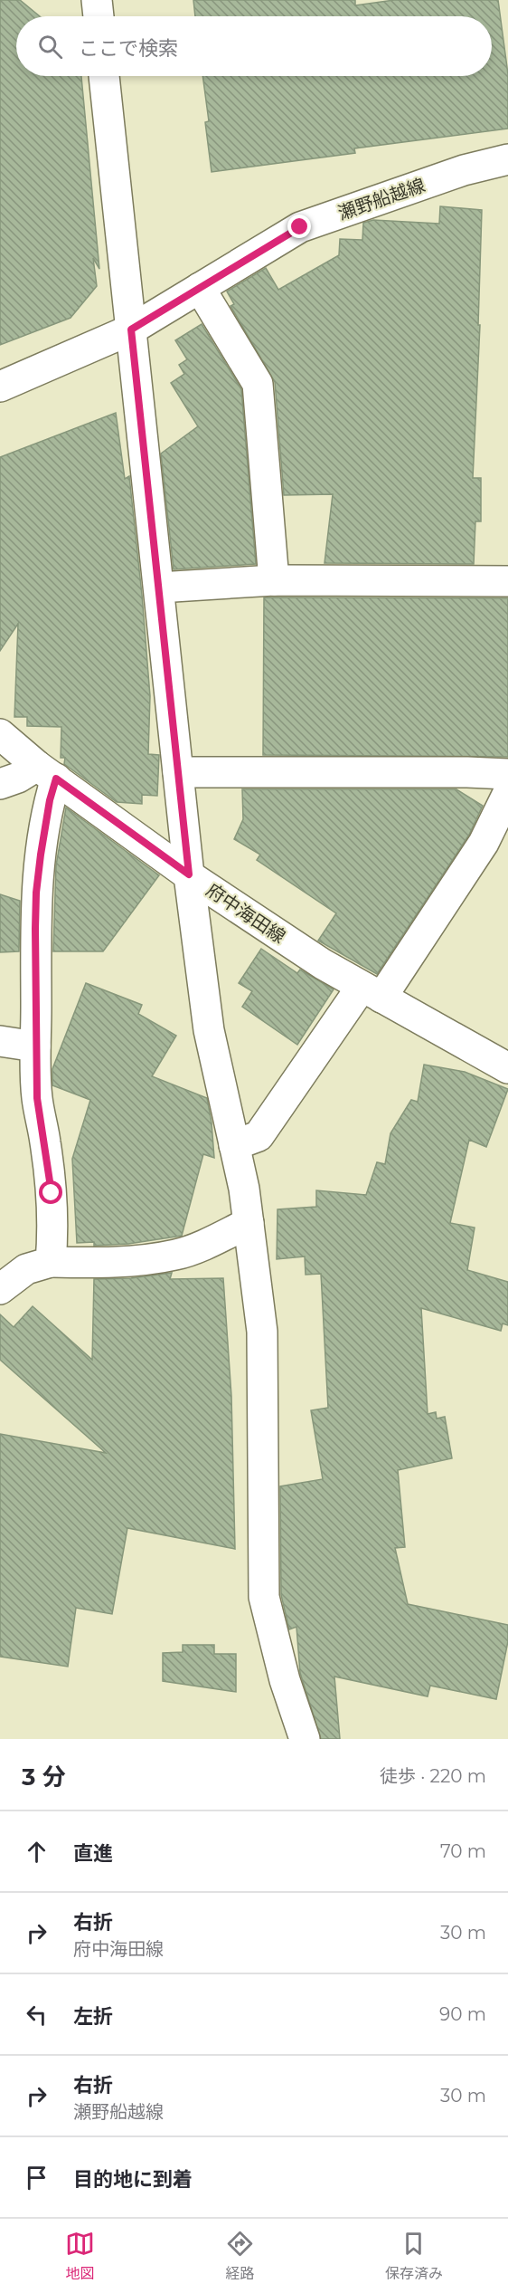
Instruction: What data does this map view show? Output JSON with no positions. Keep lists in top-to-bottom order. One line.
{"streets":{"street":["瀬野船越線","府中海田線"]},"page":{"search":"ここで検索","heading":["3 分","徒歩 · 220 m"],"list":[["直進","70 m"],["右折","府中海田線","30 m"],["左折","90 m"],["右折","瀬野船越線","30 m"],"目的地に到着"],"nav":["地図","経路","保存済み"]}}
